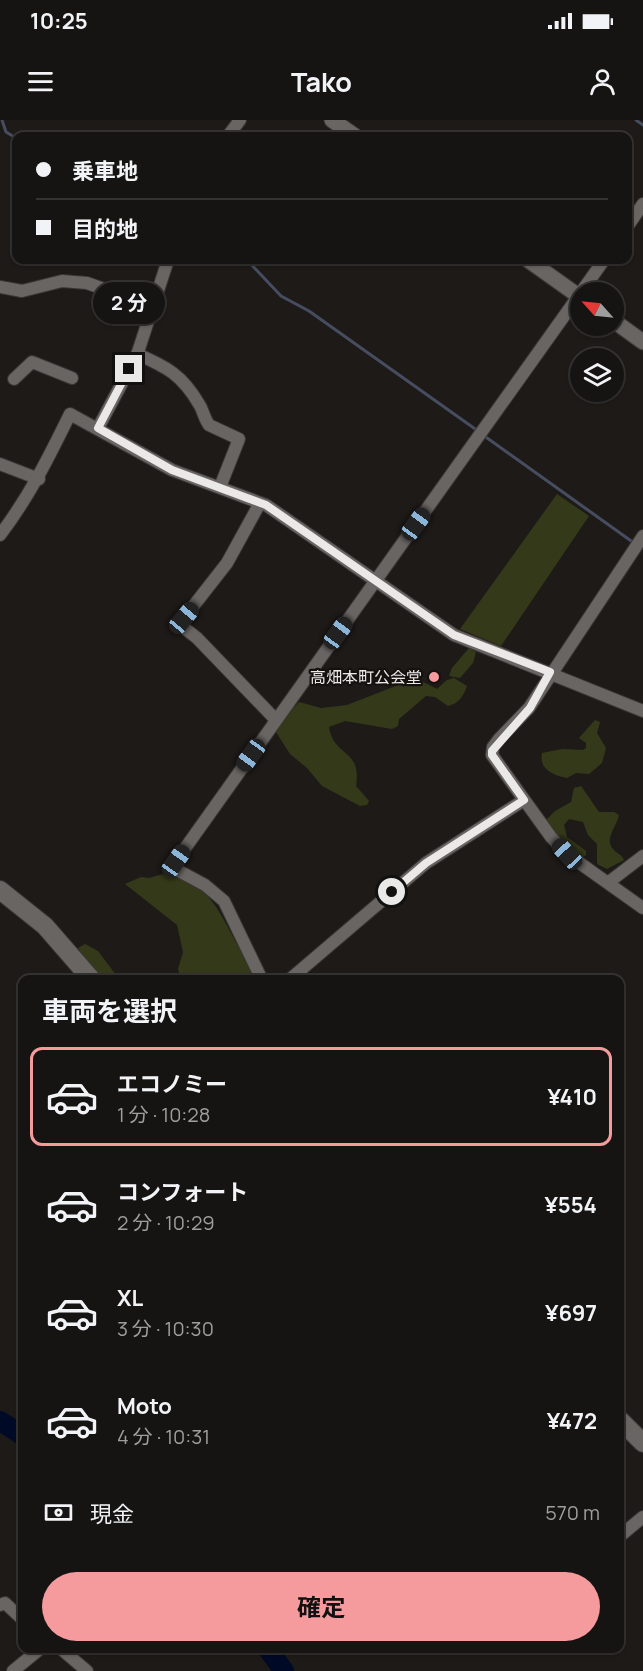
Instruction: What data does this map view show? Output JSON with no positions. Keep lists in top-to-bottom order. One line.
{"places":["高畑本町公会堂"],"north":"top left","page":{"status":"10:25","header":"Tako","banner":["乗車地","目的地"],"bubble":"2 分","heading":"車両を選択","list":[{"name":"エコノミー","note":"1 分 · 10:28","value":"¥410"},{"name":"コンフォート","note":"2 分 · 10:29","value":"¥554"},{"name":"XL","note":"3 分 · 10:30","value":"¥697"},{"name":"Moto","note":"4 分 · 10:31","value":"¥472"}],"pay":["現金","570 m"],"buttons":"確定"}}
